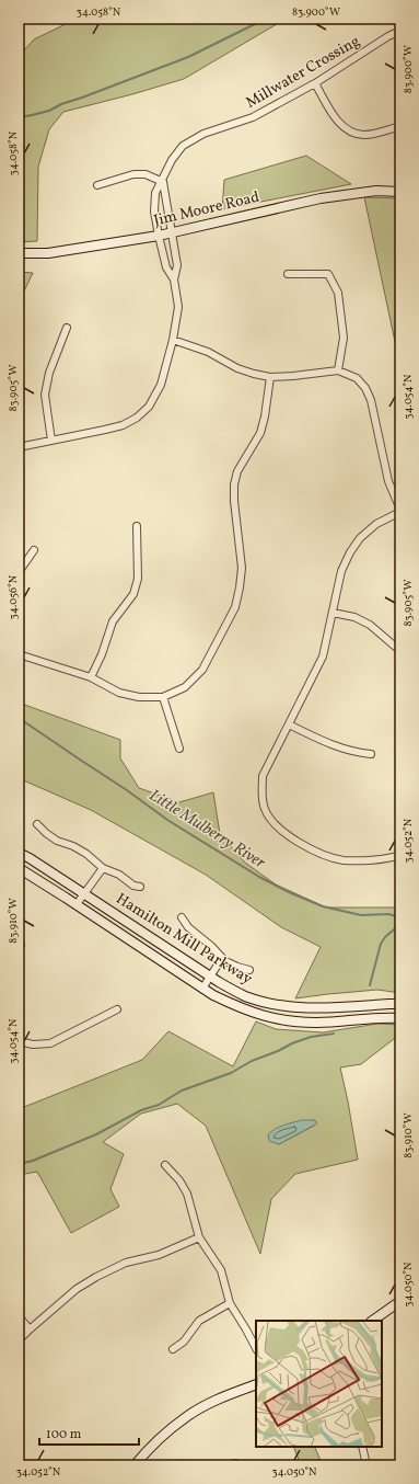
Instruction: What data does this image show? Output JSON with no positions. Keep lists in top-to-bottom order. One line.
{"streets":{"street":["Millwater Crossing","Jim Moore Road","Hamilton Mill Parkway"]},"crossings":[["Millwater Crossing","Jim Moore Road"]],"water":["Little Mulberry River"],"scale_bar":"100 m","coordinates":["34.058°N","83.900°W","83.905°W","34.054°N","34.056°N","34.052°N","83.910°W","34.050°N"]}
